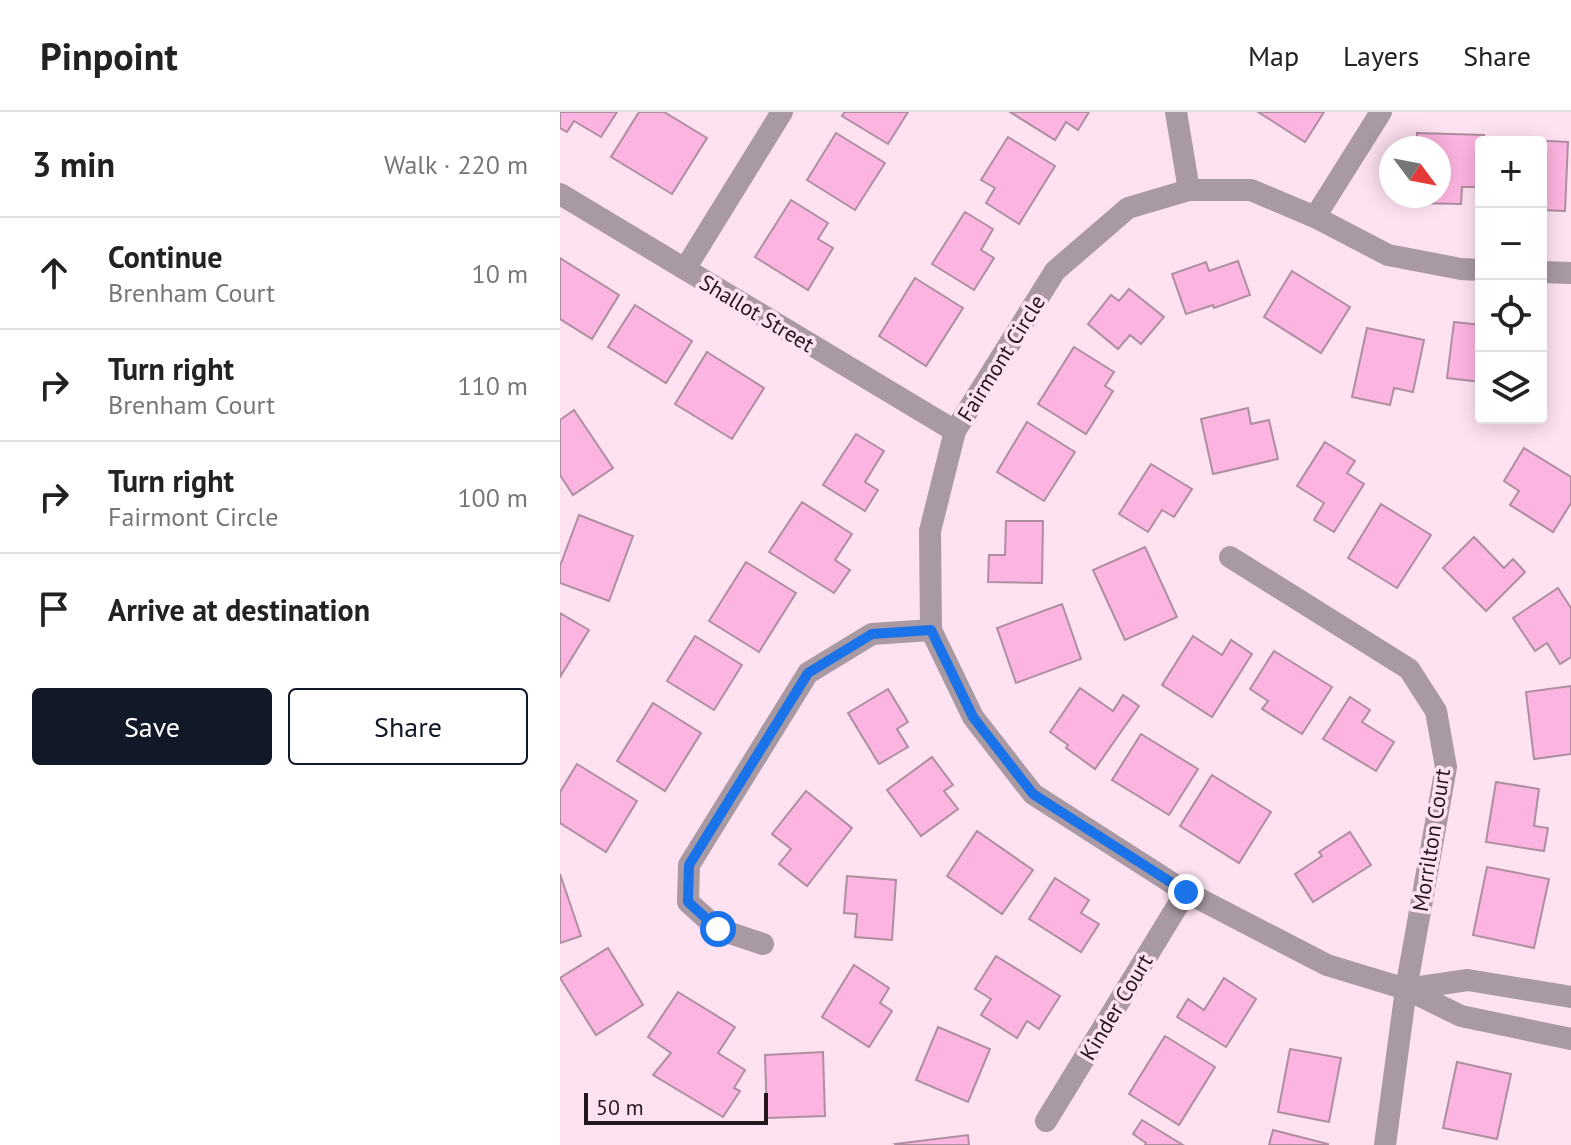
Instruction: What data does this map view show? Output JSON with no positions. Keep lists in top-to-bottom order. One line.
{"streets":{"street":["Shallot Street","Fairmont Circle","Morrilton Court","Kinder Court"]},"crossings":[["Shallot Street","Fairmont Circle"],["Fairmont Circle","Morrilton Court"],["Fairmont Circle","Kinder Court"]],"scale_bar":"50 m","north":"bottom right","page":{"header":"Pinpoint","nav":["Map","Layers","Share"],"heading":["3 min","Walk · 220 m"],"map_buttons":["+","−"],"list":[["Continue","Brenham Court","10 m"],["Turn right","Brenham Court","110 m"],["Turn right","Fairmont Circle","100 m"],"Arrive at destination"],"buttons":["Save","Share"],"scale":"50 m"}}
